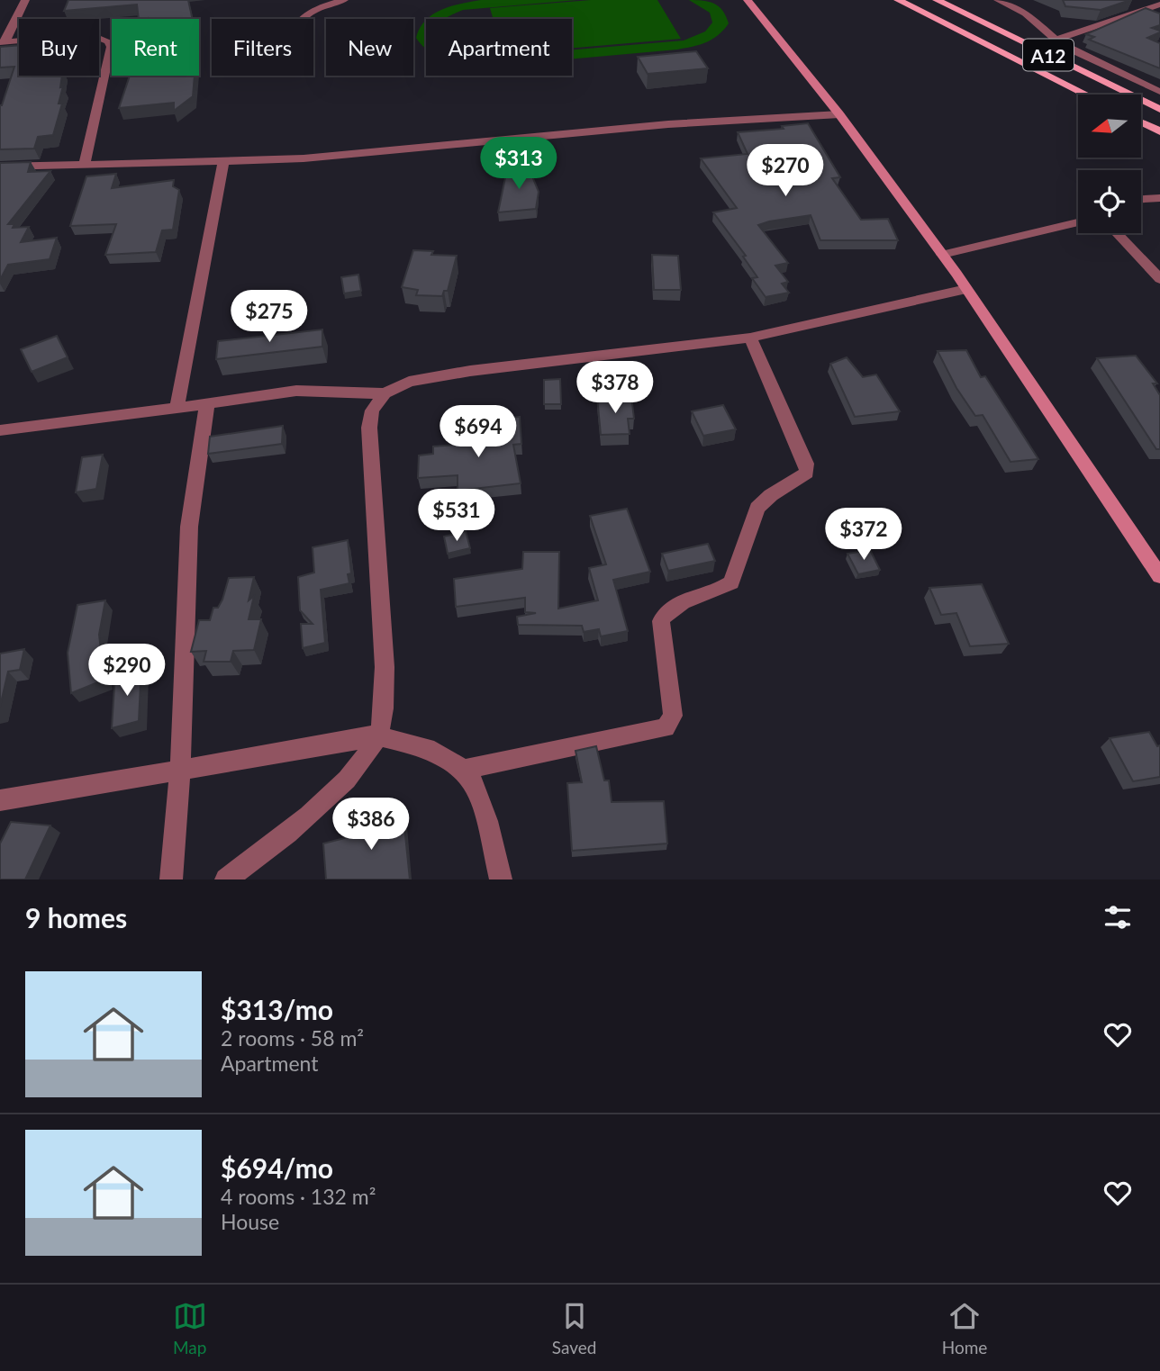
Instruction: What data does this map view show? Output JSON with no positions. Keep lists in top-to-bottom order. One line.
{"streets":{"main road":["A12"]},"north":"left","page":{"chip":["Buy","Rent","Filters","New","Apartment"],"price":["$313","$270","$275","$378","$694","$531","$372","$290","$386"],"heading":"9 homes","list":[{"name":"$313/mo","note":"2 rooms · 58 m² · Apartment"},{"name":"$694/mo","note":"4 rooms · 132 m² · House"}],"tabs":["Map","Saved","Home"]}}
